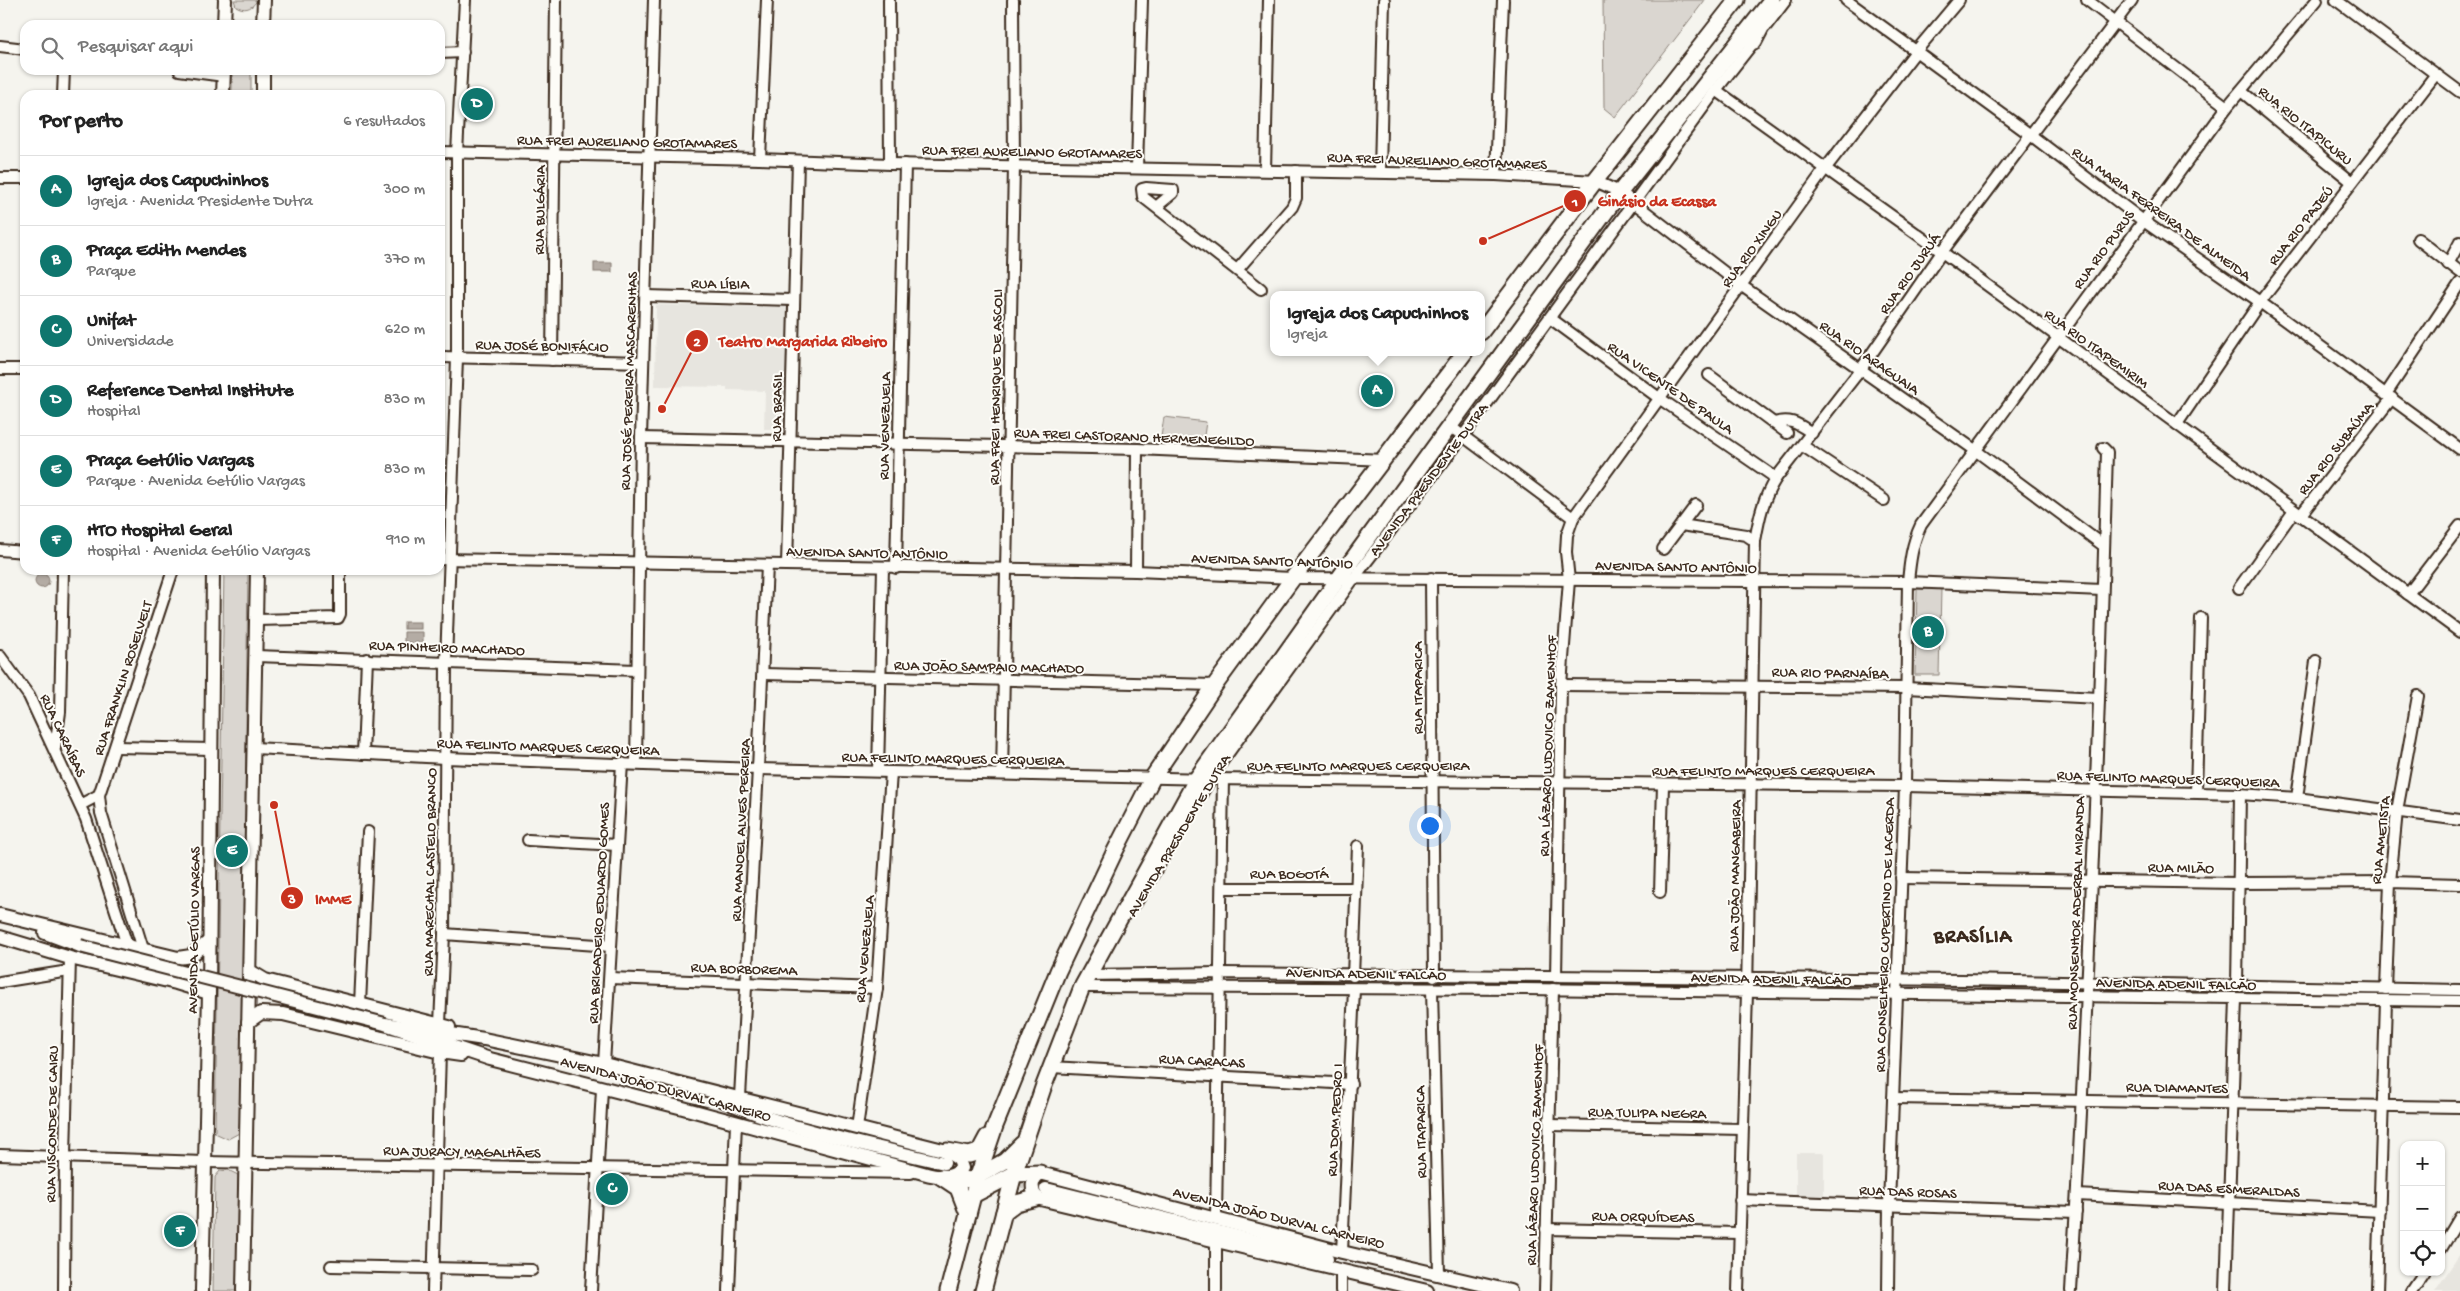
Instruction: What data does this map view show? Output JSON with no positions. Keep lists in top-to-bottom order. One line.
{"streets":{"highway":["AVENIDA PRESIDENTE DUTRA"],"main road":["AVENIDA GETÚLIO VARGAS","AVENIDA JOÃO DURVAL CARNEIRO"],"street":["RUA RIO ITAPICURU","RUA FREI AURELIANO GROTAMARES","RUA BULGÁRIA","RUA MARIA FERREIRA DE ALMEIDA","RUA RIO PAJEÚ","RUA RIO XINGU","RUA RIO PURUS","RUA RIO JURUÁ","RUA LÍBIA","RUA JOSÉ BONIFÁCIO","RUA RIO ITAPEMIRIM","RUA RIO ARAGUAIA","RUA JOSÉ PEREIRA MASCARENHAS","RUA FREI HENRIQUE DE ASCOLI","RUA VICENTE DE PAULA","RUA BRASIL","RUA VENEZUELA","RUA FREI CASTORANO HERMENEGILDO","RUA RIO SUBAÚMA","AVENIDA SANTO ANTÔNIO","RUA PINHEIRO MACHADO","RUA JOÃO SAMPAIO MACHADO","RUA RIO PARNAÍBA","RUA FRANKLIN ROSELVELT","RUA ITAPARICA","RUA CARAÍBAS","RUA FELINTO MARQUES CERQUEIRA","RUA LÁZARO LUDOVICO ZAMENHOF","RUA MANOEL ALVES PEREIRA","RUA AMETISTA","RUA MILÃO","RUA MARECHAL CASTELO BRANCO","RUA BOGOTÁ","RUA JOÃO MANGABEIRA","RUA BRIGADEIRO EDUARDO GOMES","RUA MONSENHOR ADERBAL MIRANDA","RUA CONSELHEIRO CUPERTINO DE LACERDA","RUA BORBOREMA","AVENIDA ADENIL FALCÃO","RUA CARACAS","RUA DIAMANTES","RUA TULIPA NEGRA","RUA DOM PEDRO I","RUA VISCONDE DE CAIRU","RUA JURACY MAGALHÃES","RUA DAS ESMERALDAS","RUA DAS ROSAS","RUA ORQUÍDEAS"]},"crossings":[["RUA RIO ITAPICURU","RUA RIO PAJEÚ"],["RUA RIO ITAPICURU","RUA RIO PURUS"],["RUA FREI AURELIANO GROTAMARES","RUA BULGÁRIA"],["RUA FREI AURELIANO GROTAMARES","RUA RIO ARAGUAIA"],["RUA FREI AURELIANO GROTAMARES","RUA JOSÉ PEREIRA MASCARENHAS"],["RUA FREI AURELIANO GROTAMARES","RUA FREI HENRIQUE DE ASCOLI"],["RUA FREI AURELIANO GROTAMARES","RUA BRASIL"],["RUA FREI AURELIANO GROTAMARES","RUA VENEZUELA"],["RUA FREI AURELIANO GROTAMARES","AVENIDA PRESIDENTE DUTRA"],["RUA FREI AURELIANO GROTAMARES","RUA MARECHAL CASTELO BRANCO"],["RUA BULGÁRIA","RUA JOSÉ BONIFÁCIO"],["RUA MARIA FERREIRA DE ALMEIDA","RUA RIO PAJEÚ"],["RUA MARIA FERREIRA DE ALMEIDA","RUA RIO XINGU"],["RUA MARIA FERREIRA DE ALMEIDA","RUA RIO PURUS"],["RUA MARIA FERREIRA DE ALMEIDA","RUA RIO JURUÁ"],["RUA MARIA FERREIRA DE ALMEIDA","RUA RIO SUBAÚMA"],["RUA RIO PAJEÚ","RUA RIO ITAPEMIRIM"],["RUA RIO XINGU","RUA RIO ITAPEMIRIM"],["RUA RIO XINGU","RUA RIO ARAGUAIA"],["RUA RIO XINGU","RUA VICENTE DE PAULA"],["RUA RIO XINGU","RUA LÁZARO LUDOVICO ZAMENHOF"],["RUA RIO PURUS","RUA RIO ITAPEMIRIM"],["RUA RIO PURUS","RUA RIO ARAGUAIA"],["RUA RIO PURUS","RUA CONSELHEIRO CUPERTINO DE LACERDA"],["RUA RIO JURUÁ","RUA RIO ITAPEMIRIM"],["RUA RIO JURUÁ","RUA RIO ARAGUAIA"],["RUA RIO JURUÁ","RUA VICENTE DE PAULA"],["RUA RIO JURUÁ","AVENIDA SANTO ANTÔNIO"],["RUA RIO JURUÁ","RUA JOÃO MANGABEIRA"],["RUA LÍBIA","RUA JOSÉ PEREIRA MASCARENHAS"],["RUA LÍBIA","RUA BRASIL"],["RUA JOSÉ BONIFÁCIO","RUA JOSÉ PEREIRA MASCARENHAS"],["RUA JOSÉ BONIFÁCIO","RUA MARECHAL CASTELO BRANCO"],["RUA RIO ITAPEMIRIM","RUA RIO SUBAÚMA"],["RUA RIO ITAPEMIRIM","AVENIDA PRESIDENTE DUTRA"],["RUA RIO ARAGUAIA","AVENIDA PRESIDENTE DUTRA"],["RUA RIO ARAGUAIA","RUA MONSENHOR ADERBAL MIRANDA"],["RUA RIO ARAGUAIA","RUA CONSELHEIRO CUPERTINO DE LACERDA"],["RUA JOSÉ PEREIRA MASCARENHAS","RUA FREI CASTORANO HERMENEGILDO"],["RUA JOSÉ PEREIRA MASCARENHAS","AVENIDA SANTO ANTÔNIO"],["RUA JOSÉ PEREIRA MASCARENHAS","RUA PINHEIRO MACHADO"],["RUA JOSÉ PEREIRA MASCARENHAS","RUA FELINTO MARQUES CERQUEIRA"],["RUA FREI HENRIQUE DE ASCOLI","RUA FREI CASTORANO HERMENEGILDO"],["RUA FREI HENRIQUE DE ASCOLI","AVENIDA SANTO ANTÔNIO"],["RUA FREI HENRIQUE DE ASCOLI","RUA JOÃO SAMPAIO MACHADO"],["RUA FREI HENRIQUE DE ASCOLI","RUA FELINTO MARQUES CERQUEIRA"],["RUA VICENTE DE PAULA","AVENIDA PRESIDENTE DUTRA"],["RUA BRASIL","RUA FREI CASTORANO HERMENEGILDO"],["RUA BRASIL","AVENIDA SANTO ANTÔNIO"],["RUA VENEZUELA","RUA FREI CASTORANO HERMENEGILDO"],["RUA VENEZUELA","AVENIDA SANTO ANTÔNIO"],["RUA VENEZUELA","RUA FELINTO MARQUES CERQUEIRA"],["RUA VENEZUELA","RUA BORBOREMA"],["RUA VENEZUELA","AVENIDA JOÃO DURVAL CARNEIRO"],["AVENIDA PRESIDENTE DUTRA","AVENIDA SANTO ANTÔNIO"],["AVENIDA PRESIDENTE DUTRA","RUA FELINTO MARQUES CERQUEIRA"],["AVENIDA PRESIDENTE DUTRA","AVENIDA ADENIL FALCÃO"],["AVENIDA PRESIDENTE DUTRA","RUA CARACAS"],["AVENIDA SANTO ANTÔNIO","RUA ITAPARICA"],["AVENIDA SANTO ANTÔNIO","RUA LÁZARO LUDOVICO ZAMENHOF"],["AVENIDA SANTO ANTÔNIO","RUA MANOEL ALVES PEREIRA"],["AVENIDA SANTO ANTÔNIO","RUA MARECHAL CASTELO BRANCO"],["AVENIDA SANTO ANTÔNIO","RUA JOÃO MANGABEIRA"],["AVENIDA SANTO ANTÔNIO","RUA MONSENHOR ADERBAL MIRANDA"],["AVENIDA SANTO ANTÔNIO","RUA CONSELHEIRO CUPERTINO DE LACERDA"],["RUA PINHEIRO MACHADO","RUA MARECHAL CASTELO BRANCO"],["RUA JOÃO SAMPAIO MACHADO","RUA MANOEL ALVES PEREIRA"],["RUA RIO PARNAÍBA","RUA LÁZARO LUDOVICO ZAMENHOF"],["RUA RIO PARNAÍBA","RUA JOÃO MANGABEIRA"],["RUA RIO PARNAÍBA","RUA MONSENHOR ADERBAL MIRANDA"],["RUA RIO PARNAÍBA","RUA CONSELHEIRO CUPERTINO DE LACERDA"],["RUA ITAPARICA","RUA FELINTO MARQUES CERQUEIRA"],["RUA ITAPARICA","AVENIDA ADENIL FALCÃO"],["RUA ITAPARICA","AVENIDA JOÃO DURVAL CARNEIRO"],["RUA CARAÍBAS","AVENIDA JOÃO DURVAL CARNEIRO"],["RUA FELINTO MARQUES CERQUEIRA","RUA LÁZARO LUDOVICO ZAMENHOF"],["RUA FELINTO MARQUES CERQUEIRA","RUA MANOEL ALVES PEREIRA"],["RUA FELINTO MARQUES CERQUEIRA","RUA AMETISTA"],["RUA FELINTO MARQUES CERQUEIRA","RUA MARECHAL CASTELO BRANCO"],["RUA FELINTO MARQUES CERQUEIRA","RUA JOÃO MANGABEIRA"],["RUA FELINTO MARQUES CERQUEIRA","RUA BRIGADEIRO EDUARDO GOMES"],["RUA FELINTO MARQUES CERQUEIRA","RUA MONSENHOR ADERBAL MIRANDA"],["RUA FELINTO MARQUES CERQUEIRA","RUA CONSELHEIRO CUPERTINO DE LACERDA"],["RUA LÁZARO LUDOVICO ZAMENHOF","AVENIDA ADENIL FALCÃO"],["RUA LÁZARO LUDOVICO ZAMENHOF","RUA TULIPA NEGRA"],["RUA LÁZARO LUDOVICO ZAMENHOF","RUA ORQUÍDEAS"],["RUA MANOEL ALVES PEREIRA","RUA BORBOREMA"],["RUA MANOEL ALVES PEREIRA","AVENIDA JOÃO DURVAL CARNEIRO"],["RUA AMETISTA","RUA MILÃO"],["RUA AMETISTA","AVENIDA ADENIL FALCÃO"],["RUA MILÃO","RUA MONSENHOR ADERBAL MIRANDA"],["RUA MILÃO","RUA CONSELHEIRO CUPERTINO DE LACERDA"],["RUA JOÃO MANGABEIRA","AVENIDA ADENIL FALCÃO"],["RUA JOÃO MANGABEIRA","RUA TULIPA NEGRA"],["RUA JOÃO MANGABEIRA","RUA DAS ROSAS"],["RUA JOÃO MANGABEIRA","RUA ORQUÍDEAS"],["RUA BRIGADEIRO EDUARDO GOMES","RUA BORBOREMA"],["RUA BRIGADEIRO EDUARDO GOMES","AVENIDA JOÃO DURVAL CARNEIRO"],["RUA MONSENHOR ADERBAL MIRANDA","AVENIDA ADENIL FALCÃO"],["RUA MONSENHOR ADERBAL MIRANDA","RUA DIAMANTES"],["RUA MONSENHOR ADERBAL MIRANDA","RUA DAS ESMERALDAS"],["RUA MONSENHOR ADERBAL MIRANDA","RUA DAS ROSAS"],["AVENIDA GETÚLIO VARGAS","AVENIDA JOÃO DURVAL CARNEIRO"],["AVENIDA GETÚLIO VARGAS","RUA JURACY MAGALHÃES"],["RUA CONSELHEIRO CUPERTINO DE LACERDA","AVENIDA ADENIL FALCÃO"],["RUA CONSELHEIRO CUPERTINO DE LACERDA","RUA DIAMANTES"],["RUA CONSELHEIRO CUPERTINO DE LACERDA","RUA DAS ROSAS"],["AVENIDA ADENIL FALCÃO","RUA DOM PEDRO I"],["RUA CARACAS","RUA DOM PEDRO I"],["AVENIDA JOÃO DURVAL CARNEIRO","RUA DOM PEDRO I"],["AVENIDA JOÃO DURVAL CARNEIRO","RUA VISCONDE DE CAIRU"],["AVENIDA JOÃO DURVAL CARNEIRO","RUA JURACY MAGALHÃES"],["RUA VISCONDE DE CAIRU","RUA JURACY MAGALHÃES"]],"districts":["BRASÍLIA"],"places":["Ginásio da Ecassa","Teatro Margarida Ribeiro","IMME"],"page":{"search":"Pesquisar aqui","pins":["D","A","B","E","C","F"],"heading":["Por perto","6 resultados"],"list":[{"mark":"A","name":"Igreja dos Capuchinhos","note":"Igreja · Avenida Presidente Dutra","value":"300 m"},{"mark":"B","name":"Praça Edith Mendes","note":"Parque","value":"370 m"},{"mark":"C","name":"Unifat","note":"Universidade","value":"620 m"},{"mark":"D","name":"Reference Dental Institute","note":"Hospital","value":"830 m"},{"mark":"E","name":"Praça Getúlio Vargas","note":"Parque · Avenida Getúlio Vargas","value":"830 m"},{"mark":"F","name":"HTO Hospital Geral","note":"Hospital · Avenida Getúlio Vargas","value":"910 m"}],"popup":["Igreja dos Capuchinhos","Igreja"],"map_buttons":["+","−"]}}
